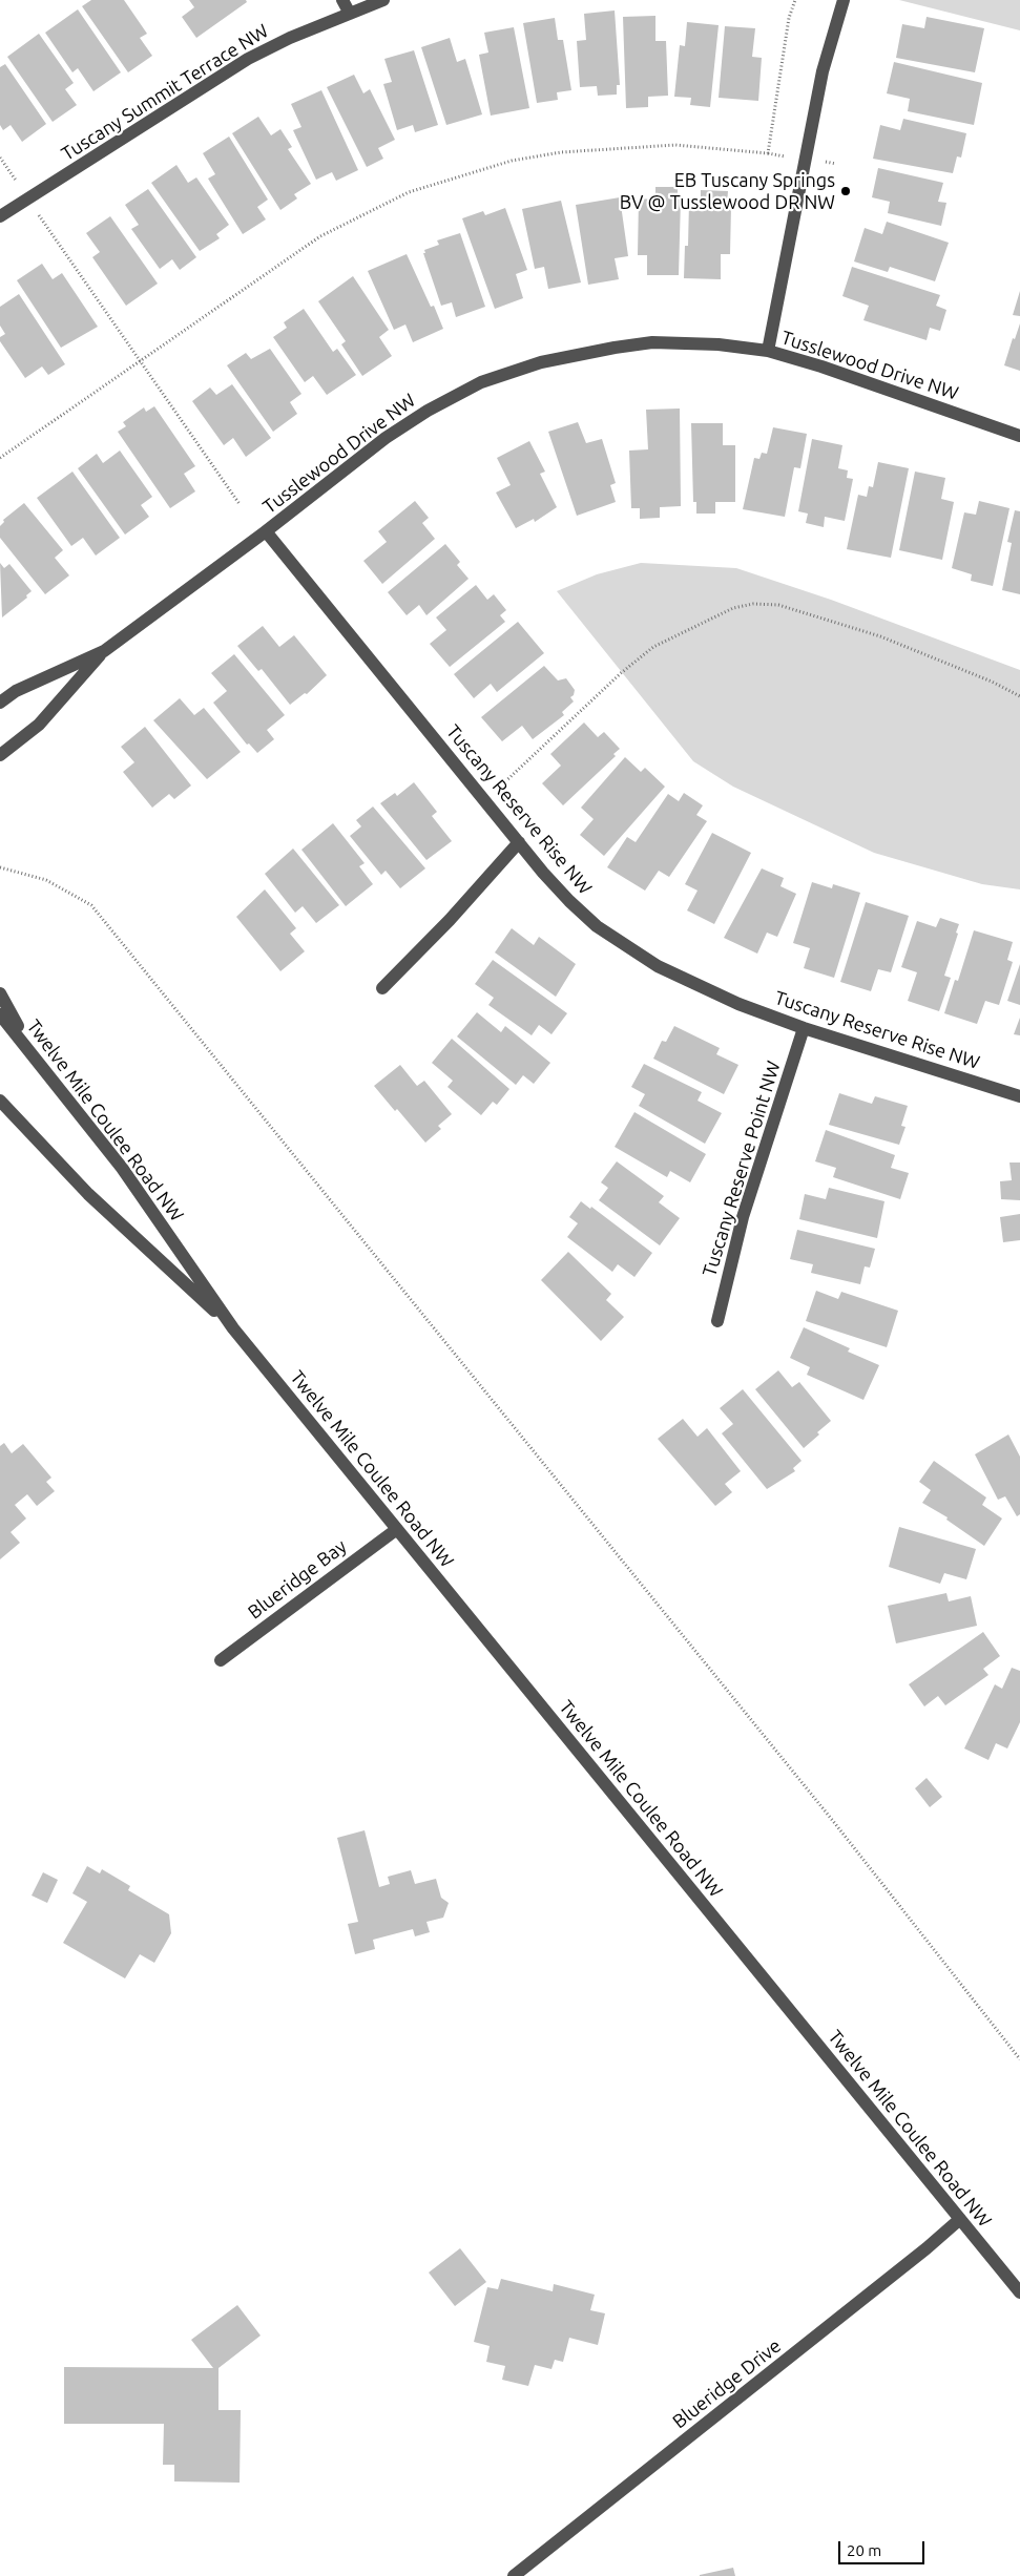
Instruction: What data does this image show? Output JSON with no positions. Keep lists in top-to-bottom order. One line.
{"streets":{"street":["Tuscany Summit Terrace NW","Tusslewood Drive NW","Tuscany Reserve Rise NW","Twelve Mile Coulee Road NW","Tuscany Reserve Point NW","Blueridge Bay","Blueridge Drive"]},"crossings":[["Tusslewood Drive NW","Tuscany Reserve Rise NW"],["Tuscany Reserve Rise NW","Tuscany Reserve Point NW"],["Twelve Mile Coulee Road NW","Blueridge Bay"],["Twelve Mile Coulee Road NW","Blueridge Drive"]],"places":["EB Tuscany Springs BV @ Tusslewood DR NW"],"scale_bar":"20 m"}
